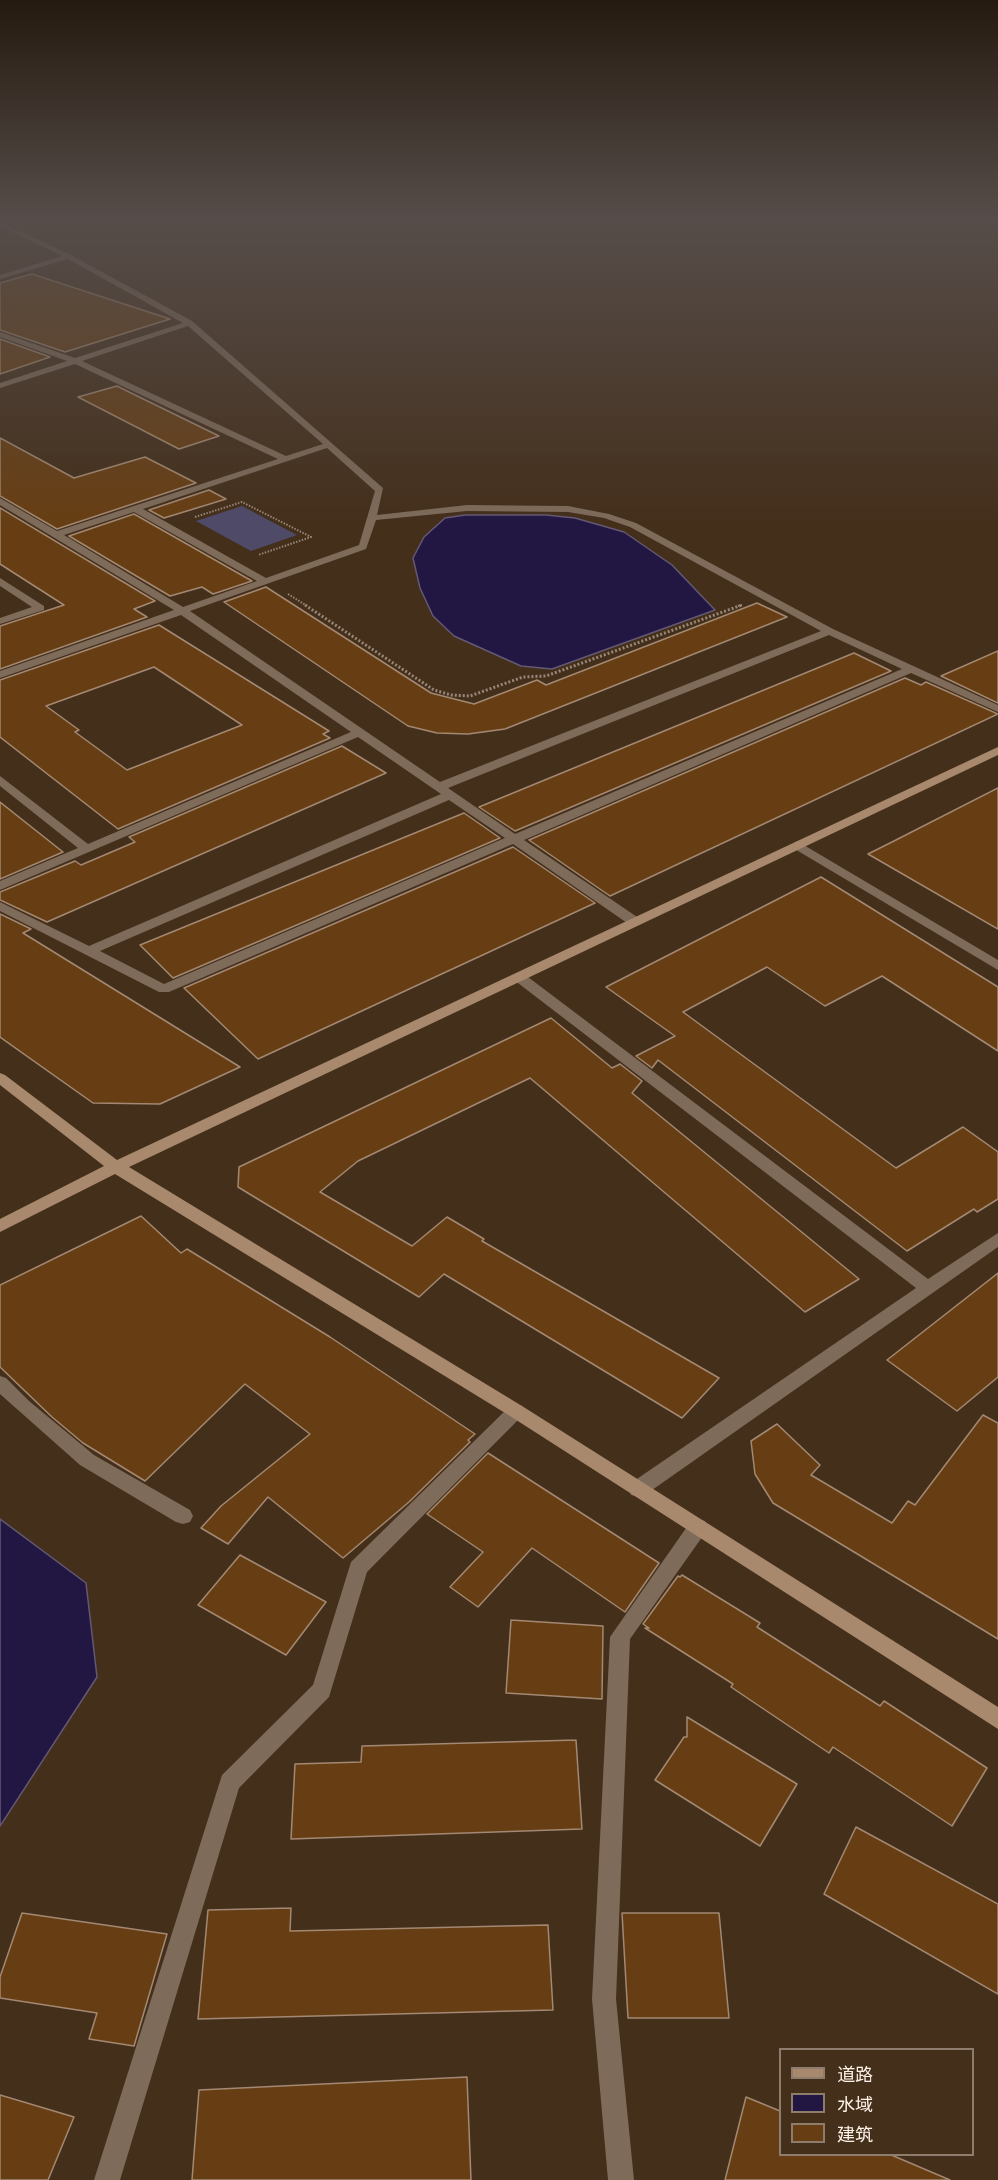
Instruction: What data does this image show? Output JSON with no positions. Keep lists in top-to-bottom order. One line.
{"legend":["道路","水域","建筑"]}
